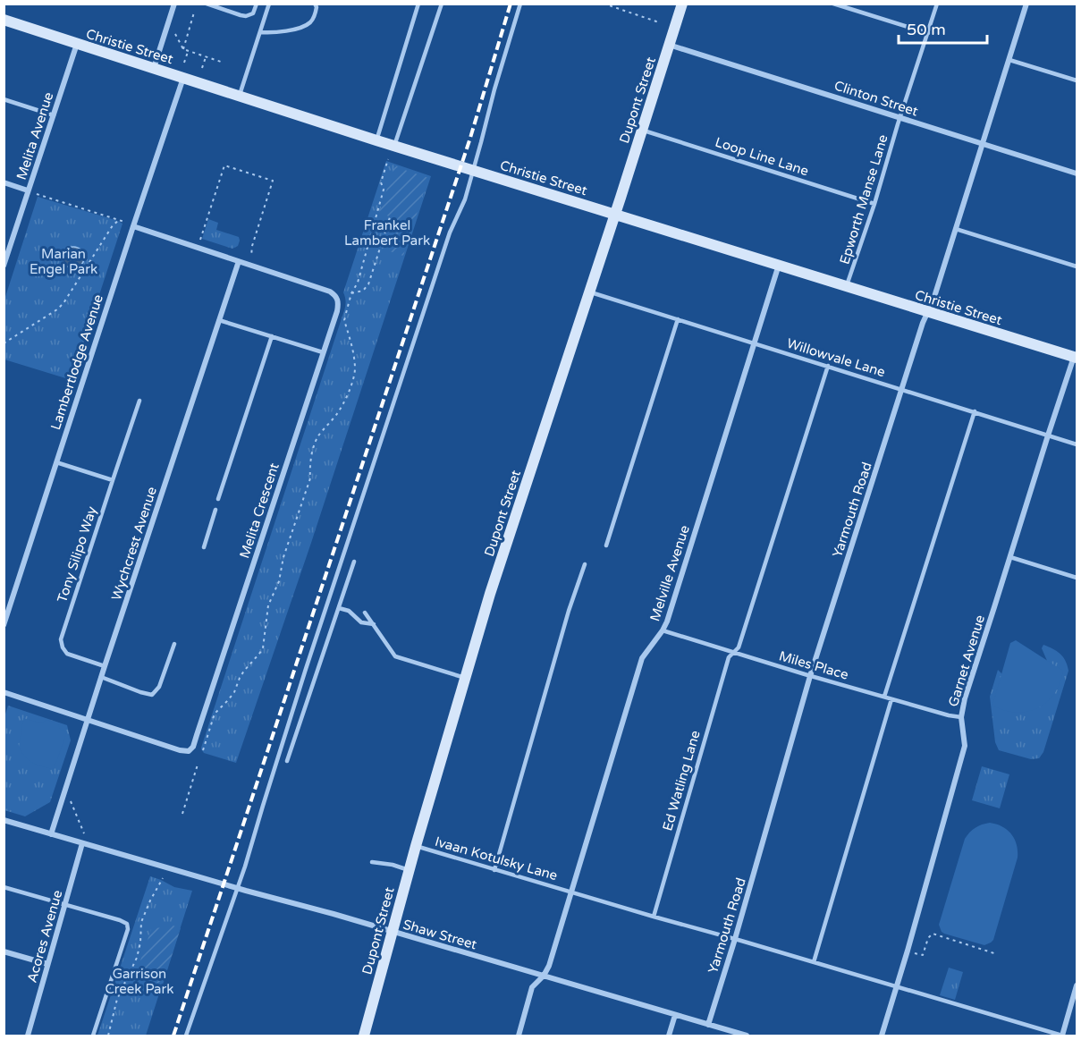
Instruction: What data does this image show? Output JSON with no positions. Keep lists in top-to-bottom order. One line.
{"streets":{"street":["Christie Street","Clinton Street","Dupont Street","Melita Avenue","Lambertlodge Avenue","Yarmouth Road","Melita Crescent","Wychcrest Avenue","Melville Avenue","Garnet Avenue","Shaw Street","Acores Avenue"],"lane":["Loop Line Lane","Epworth Manse Lane","Willowvale Lane","Tony Silipo Way","Miles Place","Ed Watling Lane","Ivaan Kotulsky Lane"]},"crossings":[["Christie Street","Dupont Street"],["Christie Street","Melita Avenue"],["Christie Street","Epworth Manse Lane"],["Christie Street","Lambertlodge Avenue"],["Christie Street","Yarmouth Road"],["Christie Street","Melville Avenue"],["Christie Street","Garnet Avenue"],["Clinton Street","Dupont Street"],["Clinton Street","Epworth Manse Lane"],["Clinton Street","Yarmouth Road"],["Dupont Street","Loop Line Lane"],["Dupont Street","Willowvale Lane"],["Dupont Street","Ivaan Kotulsky Lane"],["Dupont Street","Shaw Street"],["Loop Line Lane","Epworth Manse Lane"],["Willowvale Lane","Yarmouth Road"],["Willowvale Lane","Melville Avenue"],["Willowvale Lane","Garnet Avenue"],["Willowvale Lane","Ed Watling Lane"],["Lambertlodge Avenue","Melita Crescent"],["Yarmouth Road","Miles Place"],["Yarmouth Road","Ivaan Kotulsky Lane"],["Yarmouth Road","Shaw Street"],["Melita Crescent","Wychcrest Avenue"],["Wychcrest Avenue","Tony Silipo Way"],["Wychcrest Avenue","Shaw Street"],["Melville Avenue","Miles Place"],["Melville Avenue","Ivaan Kotulsky Lane"],["Melville Avenue","Shaw Street"],["Garnet Avenue","Miles Place"],["Garnet Avenue","Ivaan Kotulsky Lane"],["Miles Place","Ed Watling Lane"],["Ed Watling Lane","Ivaan Kotulsky Lane"],["Shaw Street","Acores Avenue"]],"parks":["Frankel Lambert Park","Marian Engel Park","Garrison Creek Park"],"scale_bar":"50 m"}
